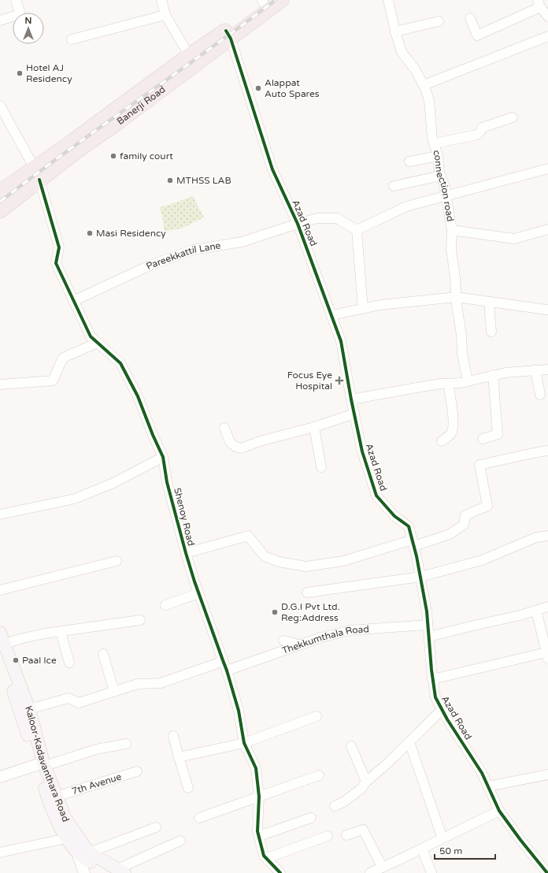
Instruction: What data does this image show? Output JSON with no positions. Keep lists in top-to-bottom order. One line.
{"streets":{"main road":["Banerji Road","Kaloor-Kadavanthara Road"],"street":["connection road","Azad Road","Pareekkattil Lane","Shenoy Road","Thekkumthala Road","7th Avenue"]},"crossings":[["Banerji Road","Azad Road"],["Banerji Road","Shenoy Road"],["Azad Road","Pareekkattil Lane"],["Azad Road","Thekkumthala Road"],["Pareekkattil Lane","Shenoy Road"],["Shenoy Road","Thekkumthala Road"],["Kaloor-Kadavanthara Road","7th Avenue"]],"places":{"other":["Hotel AJ Residency","Alappat Auto Spares","family court","MTHSS LAB","Masi Residency","D.G.I Pvt Ltd. Reg:Address","Paal Ice"],"health":["Focus Eye Hospital"]},"scale_bar":"50 m","north":"top"}
